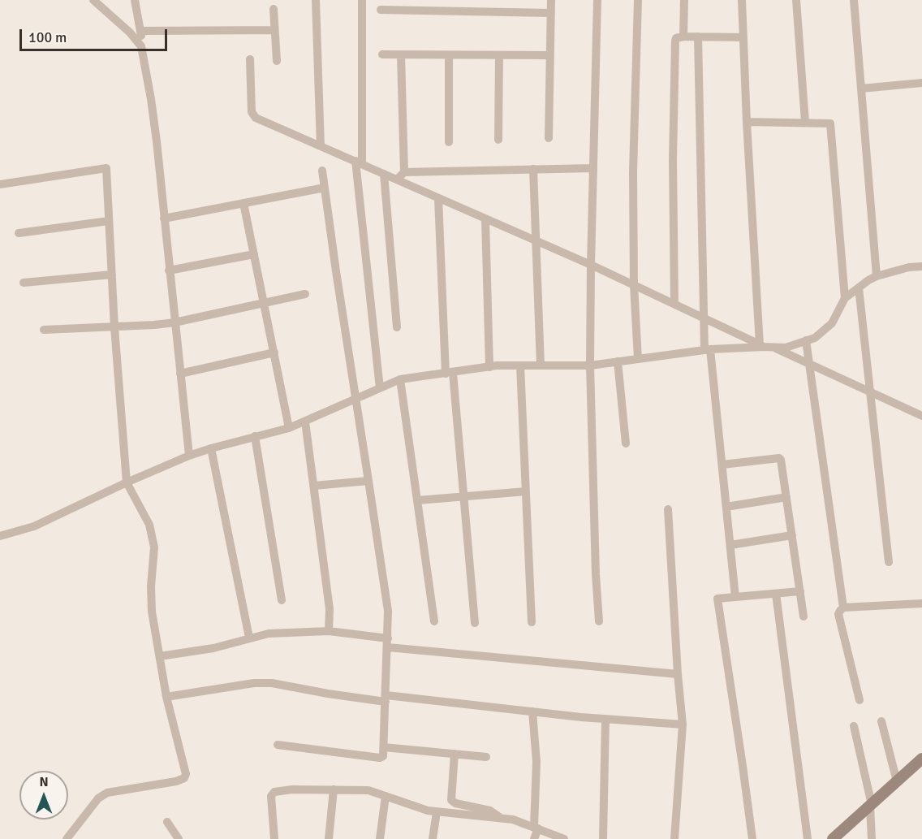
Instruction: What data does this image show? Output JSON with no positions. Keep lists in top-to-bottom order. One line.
{"scale_bar":"100 m","north":"top"}
